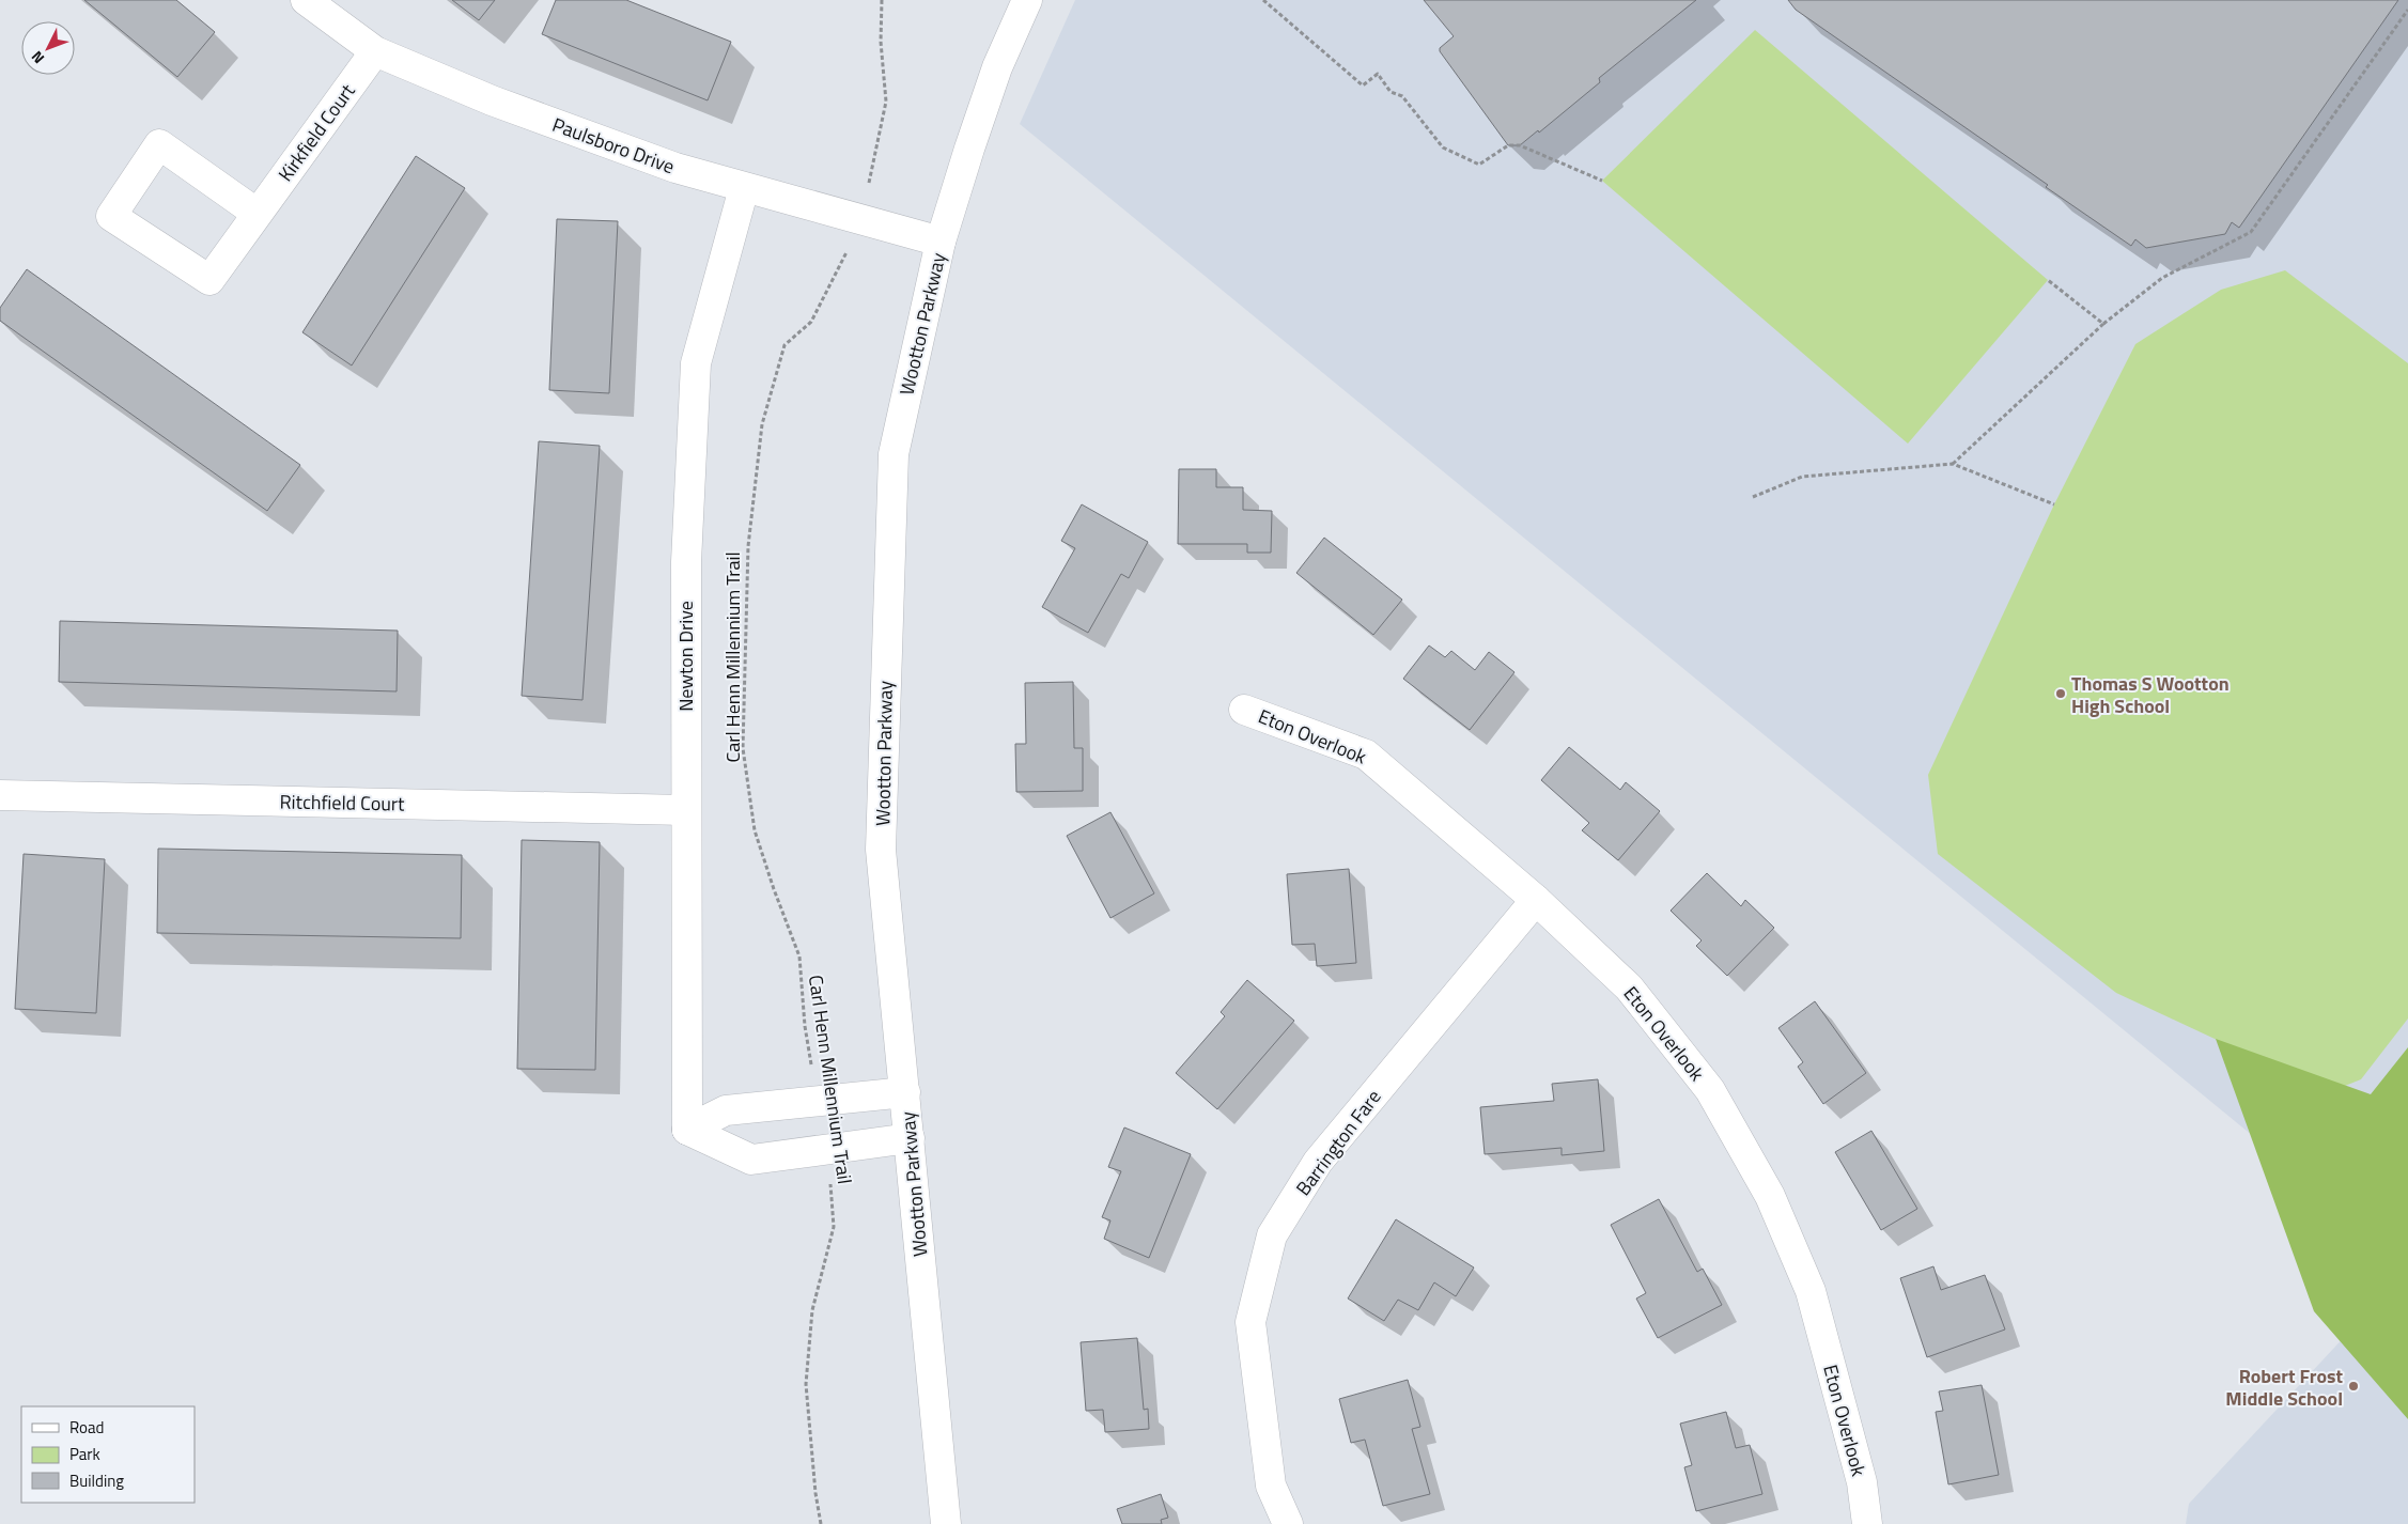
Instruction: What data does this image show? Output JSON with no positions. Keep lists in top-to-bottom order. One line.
{"streets":{"street":["Kirkfield Court","Paulsboro Drive","Wootton Parkway","Newton Drive","Eton Overlook","Ritchfield Court","Barrington Fare"],"path":["Carl Henn Millennium Trail"]},"crossings":[["Kirkfield Court","Paulsboro Drive"],["Paulsboro Drive","Wootton Parkway"],["Paulsboro Drive","Newton Drive"],["Paulsboro Drive","Carl Henn Millennium Trail"],["Newton Drive","Ritchfield Court"],["Eton Overlook","Barrington Fare"]],"places":["Thomas S Wootton High School","Robert Frost Middle School"],"legend":["Road","Park","Building"],"north":"bottom left"}
